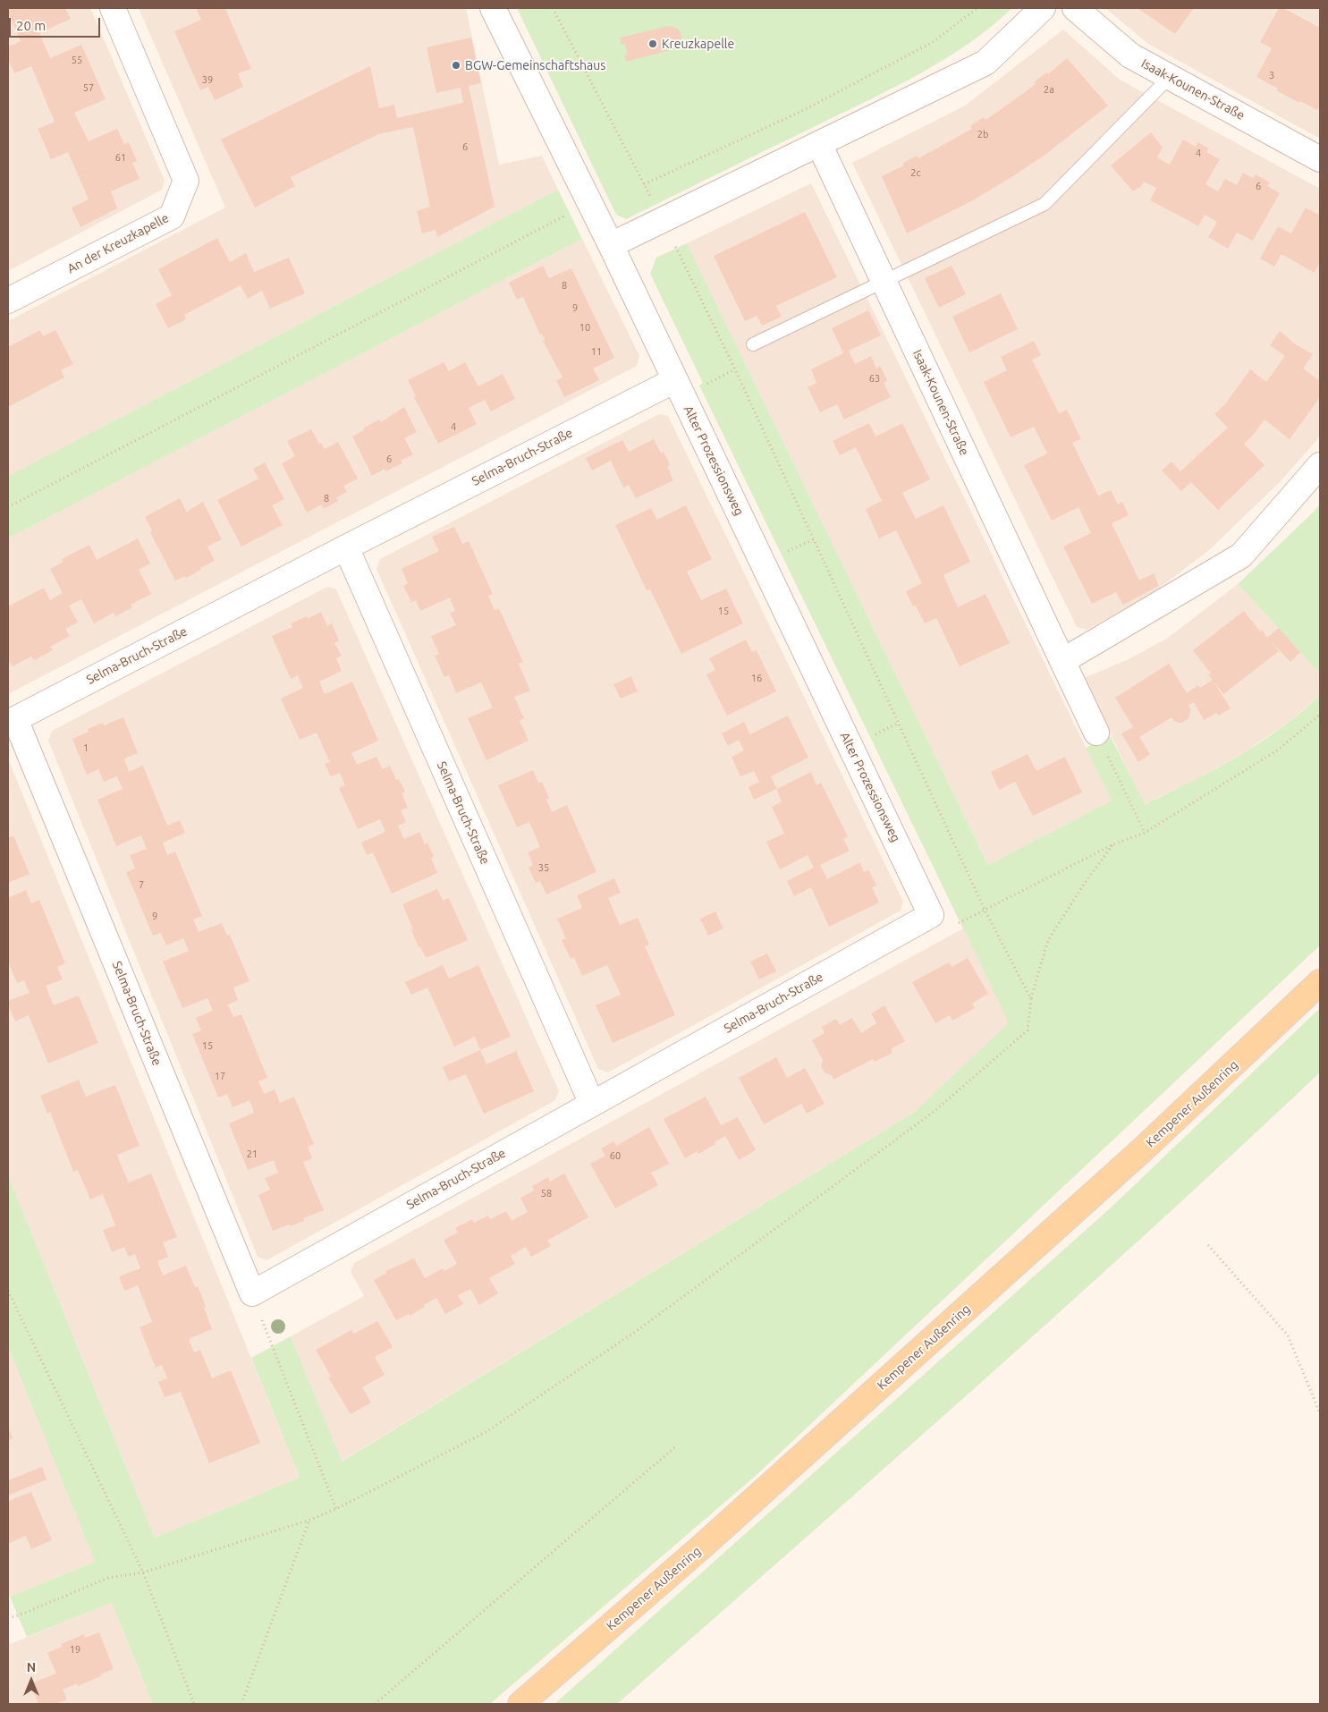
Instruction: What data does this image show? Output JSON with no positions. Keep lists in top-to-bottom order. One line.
{"streets":{"main road":["Kempener Außenring"],"street":["Isaak-Kounen-Straße","An der Kreuzkapelle","Selma-Bruch-Straße","Alter Prozessionsweg"]},"crossings":[["Selma-Bruch-Straße","Alter Prozessionsweg"]],"places":["Kreuzkapelle","BGW-Gemeinschaftshaus"],"house_numbers":["55","3","39","57","2a","2b","6","4","61","2c","6","8","9","10","11","63","4","6","8","15","16","1","35","7","9","15","17","21","60","58","19"],"scale_bar":"20 m","north":"top"}
